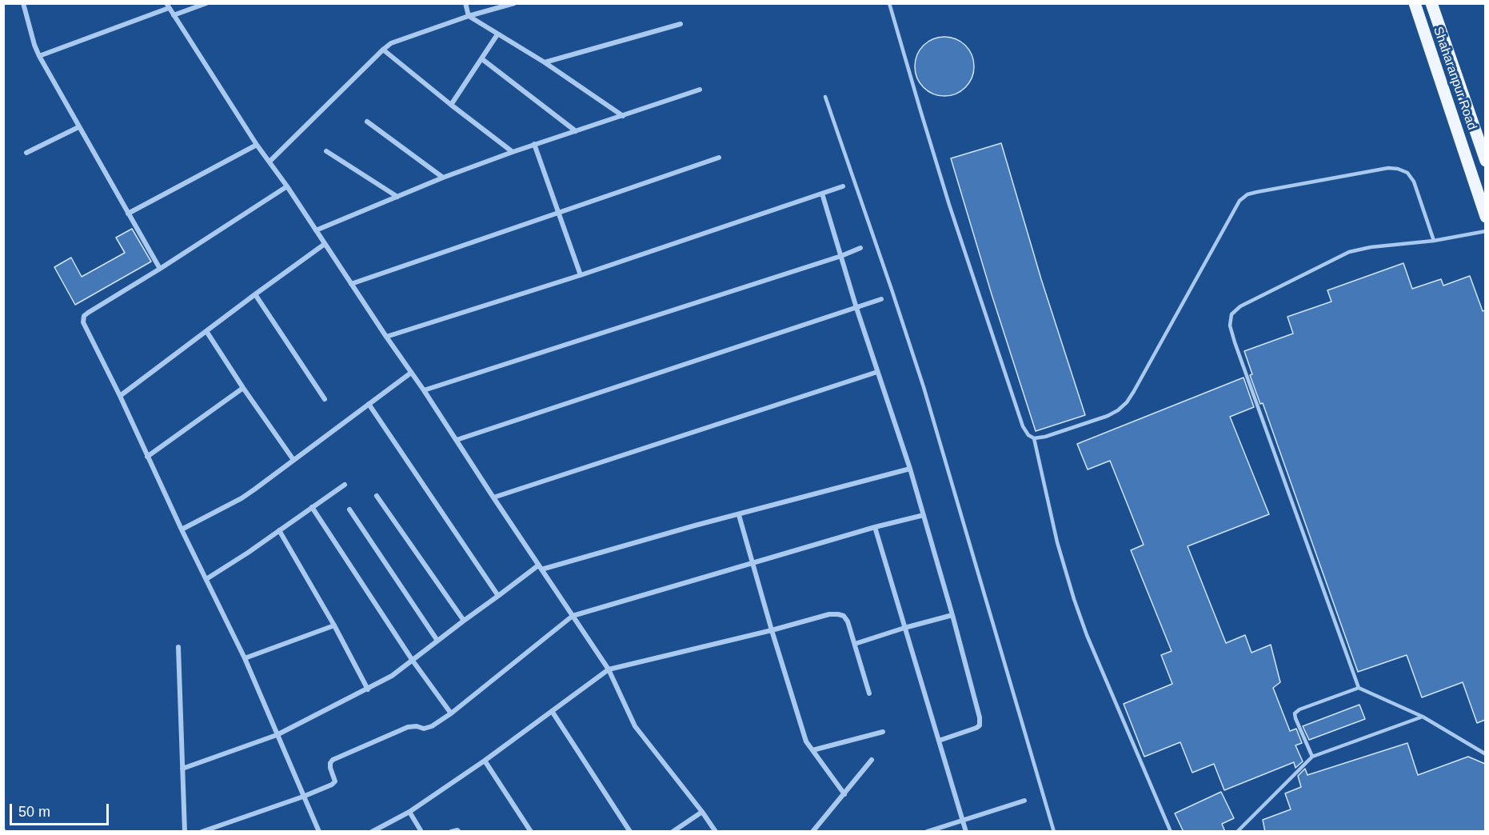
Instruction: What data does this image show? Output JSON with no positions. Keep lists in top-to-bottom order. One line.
{"streets":{"main road":["Shaharanpur Road"]},"scale_bar":"50 m"}
